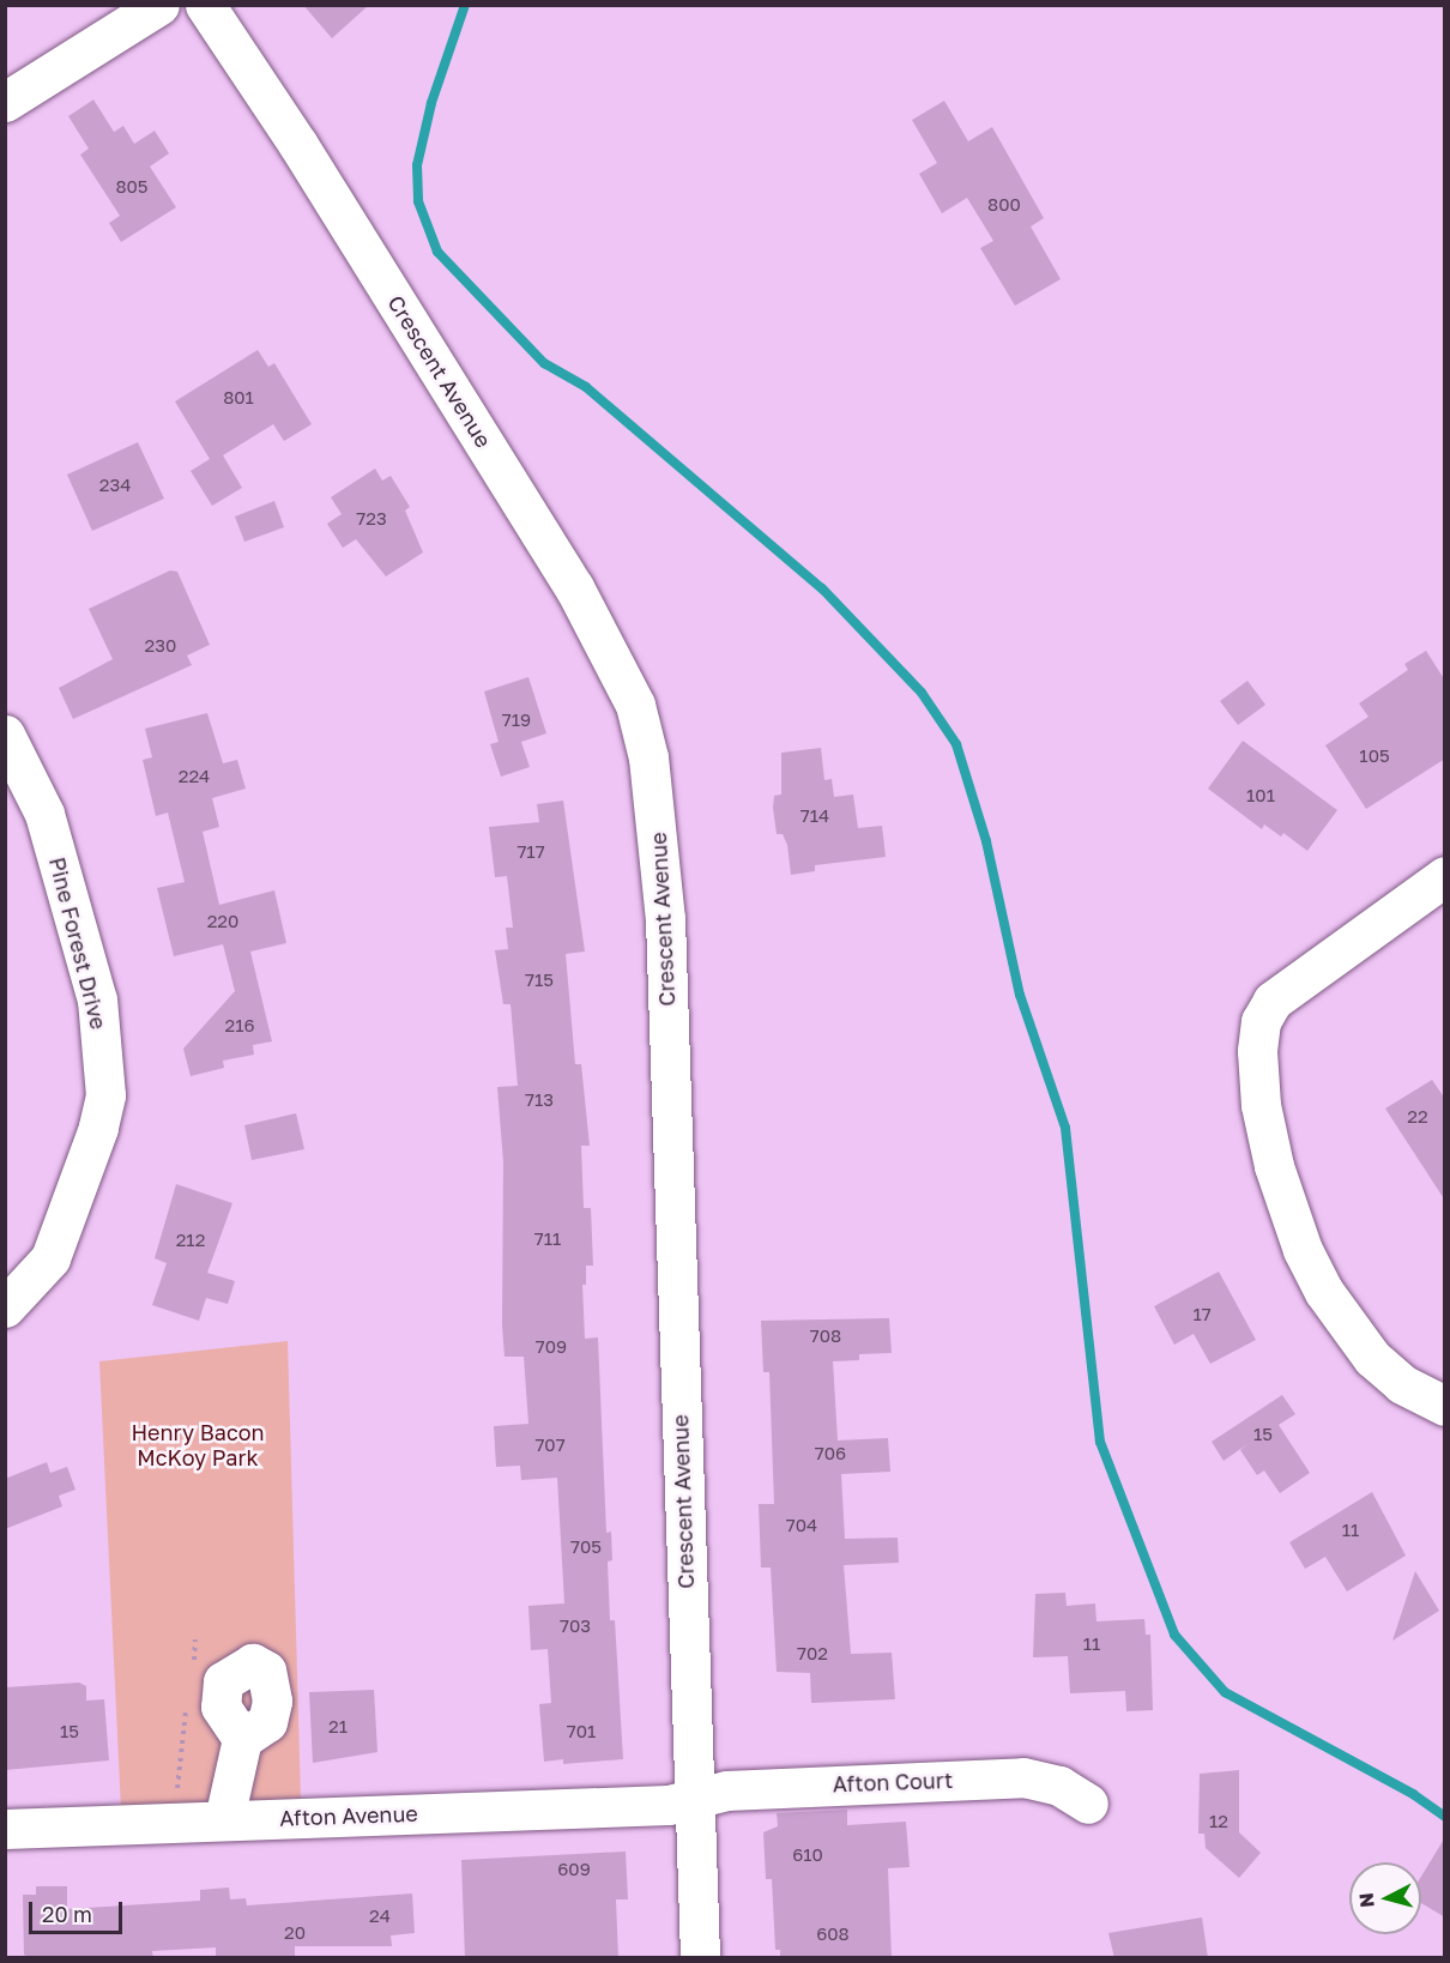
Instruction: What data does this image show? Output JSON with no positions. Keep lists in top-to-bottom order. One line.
{"streets":{"street":["Crescent Avenue","Pine Forest Drive","Afton Court","Afton Avenue"]},"crossings":[["Crescent Avenue","Afton Court"],["Crescent Avenue","Afton Avenue"],["Afton Court","Afton Avenue"]],"parks":["Henry Bacon McKoy Park"],"house_numbers":["805","800","801","234","723","230","719","105","224","101","714","717","220","715","216","713","22","711","212","17","708","709","15","707","706","704","11","705","703","11","702","21","15","701","12","610","609","24","20","608"],"scale_bar":"20 m","north":"left"}
